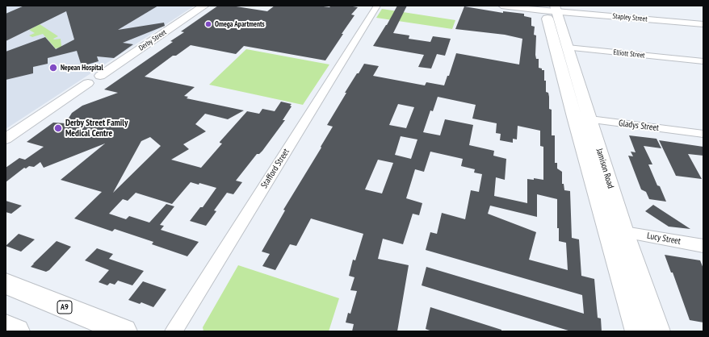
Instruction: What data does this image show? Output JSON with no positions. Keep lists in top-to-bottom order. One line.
{"streets":{"highway":["A9"],"main road":["Jamison Road"],"street":["Stapley Street","Derby Street","Elliott Street","Gladys Street","Stafford Street","Lucy Street"]},"crossings":[["Stapley Street","Jamison Road"],["Elliott Street","Jamison Road"],["Gladys Street","Jamison Road"],["Jamison Road","Lucy Street"]],"places":["Omega Apartments","Nepean Hospital","Derby Street Family Medical Centre"]}
